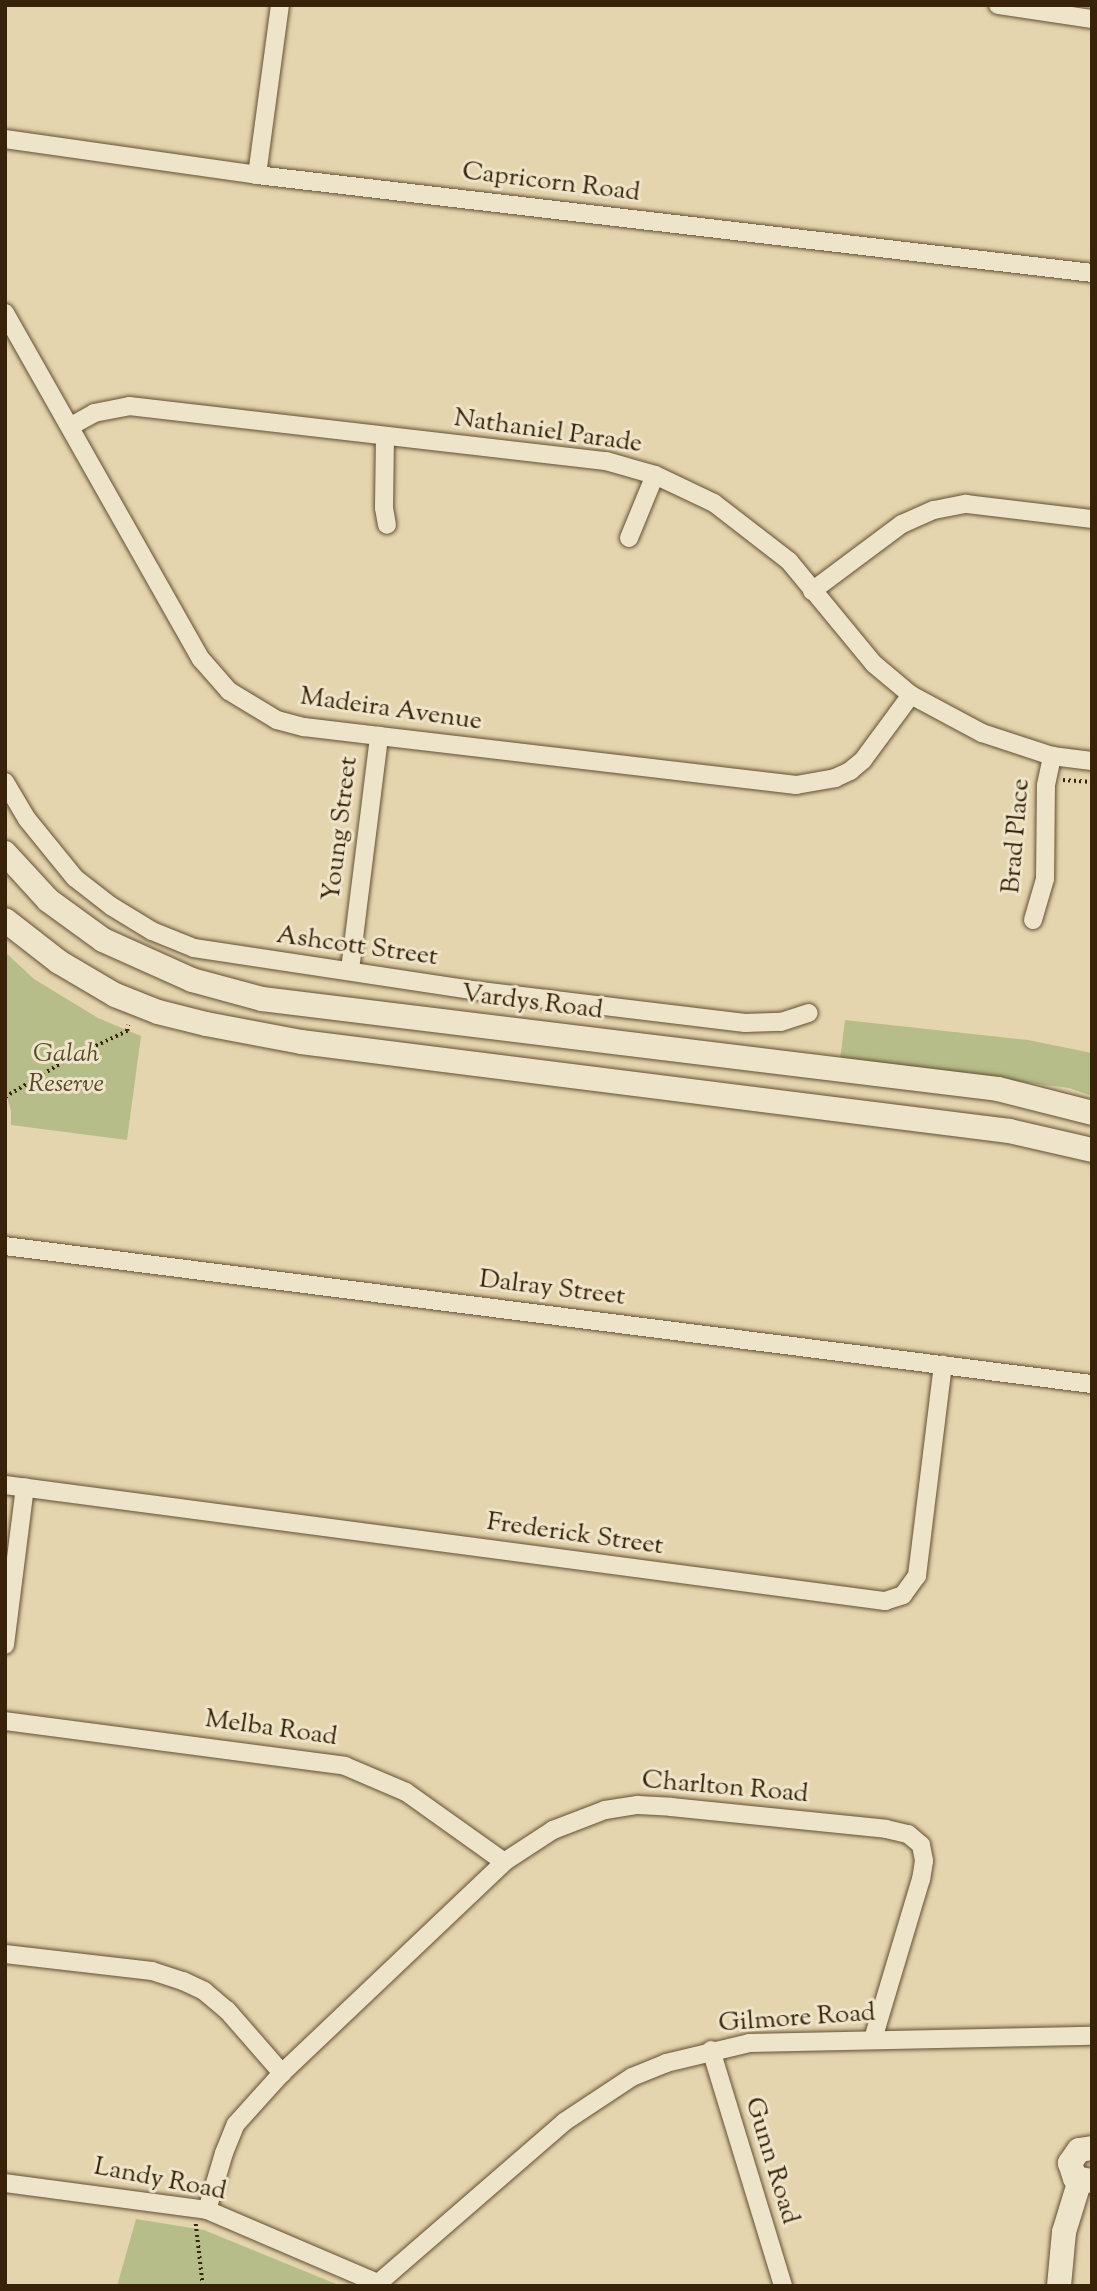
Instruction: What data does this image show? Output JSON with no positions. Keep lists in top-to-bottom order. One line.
{"streets":{"main road":["Vardys Road"],"street":["Capricorn Road","Nathaniel Parade","Madeira Avenue","Young Street","Brad Place","Ashcott Street","Dalray Street","Frederick Street","Melba Road","Charlton Road","Gilmore Road","Gunn Road","Landy Road"]},"crossings":[["Nathaniel Parade","Madeira Avenue"],["Nathaniel Parade","Brad Place"],["Madeira Avenue","Young Street"],["Young Street","Ashcott Street"],["Dalray Street","Frederick Street"],["Melba Road","Charlton Road"],["Charlton Road","Gilmore Road"],["Charlton Road","Landy Road"],["Gilmore Road","Gunn Road"],["Gilmore Road","Landy Road"]],"parks":["Galah Reserve"]}
